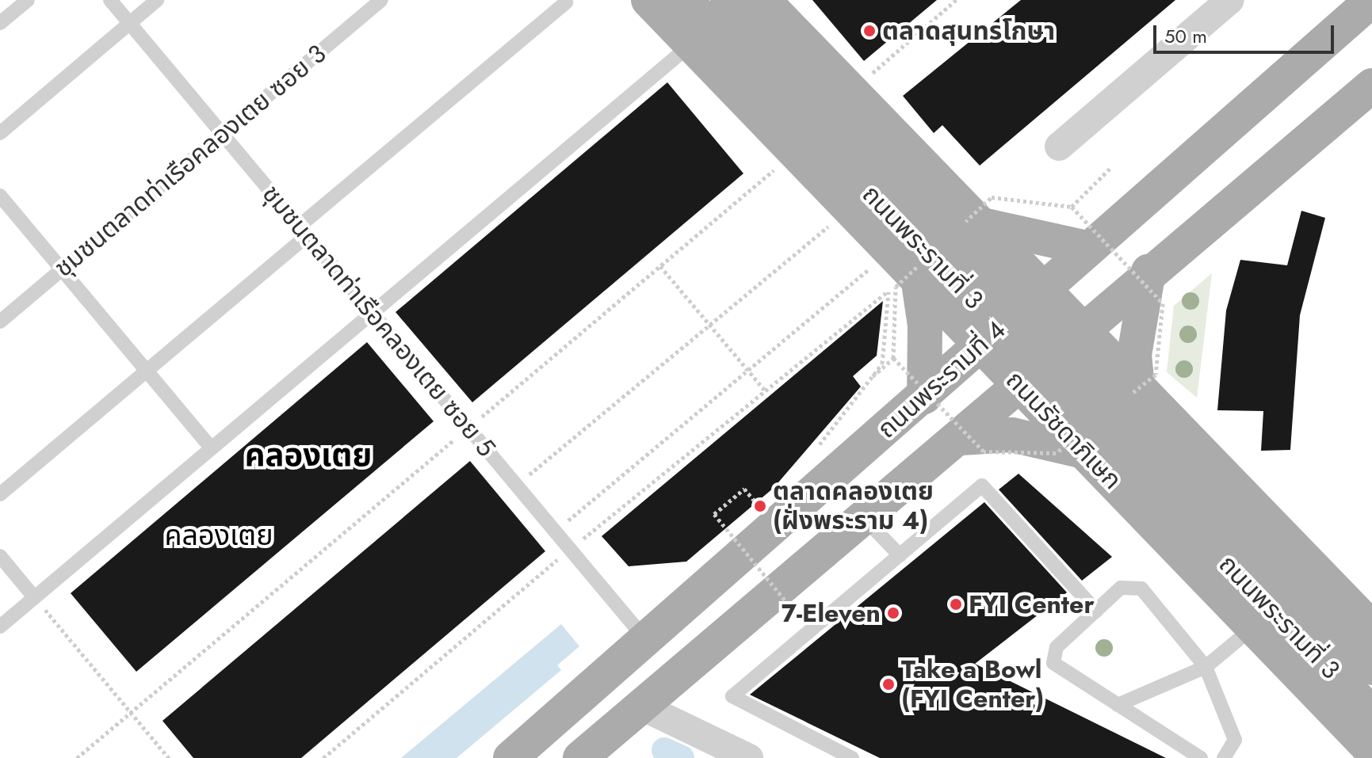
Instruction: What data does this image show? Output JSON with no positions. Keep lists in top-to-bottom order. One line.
{"streets":{"main road":["ถนนพระรามที่ 3","ถนนพระรามที่ 4","ถนนรัชดาภิเษก"],"lane":["ชุมชนตลาดท่าเรือคลองเตย ซอย 3","ชุมชนตลาดท่าเรือคลองเตย ซอย 5"]},"crossings":[["ชุมชนตลาดท่าเรือคลองเตย ซอย 3","ชุมชนตลาดท่าเรือคลองเตย ซอย 5"],["ชุมชนตลาดท่าเรือคลองเตย ซอย 5","ถนนพระรามที่ 4"],["ถนนพระรามที่ 4","ถนนรัชดาภิเษก"]],"districts":["คลองเตย","คลองเตย"],"places":["ตลาดสุนทรโกษา","ตลาดคลองเตย (ฝั่งพระราม 4)","FYI Center","7-Eleven","Take a Bowl (FYI Center)"],"scale_bar":"50 m"}
